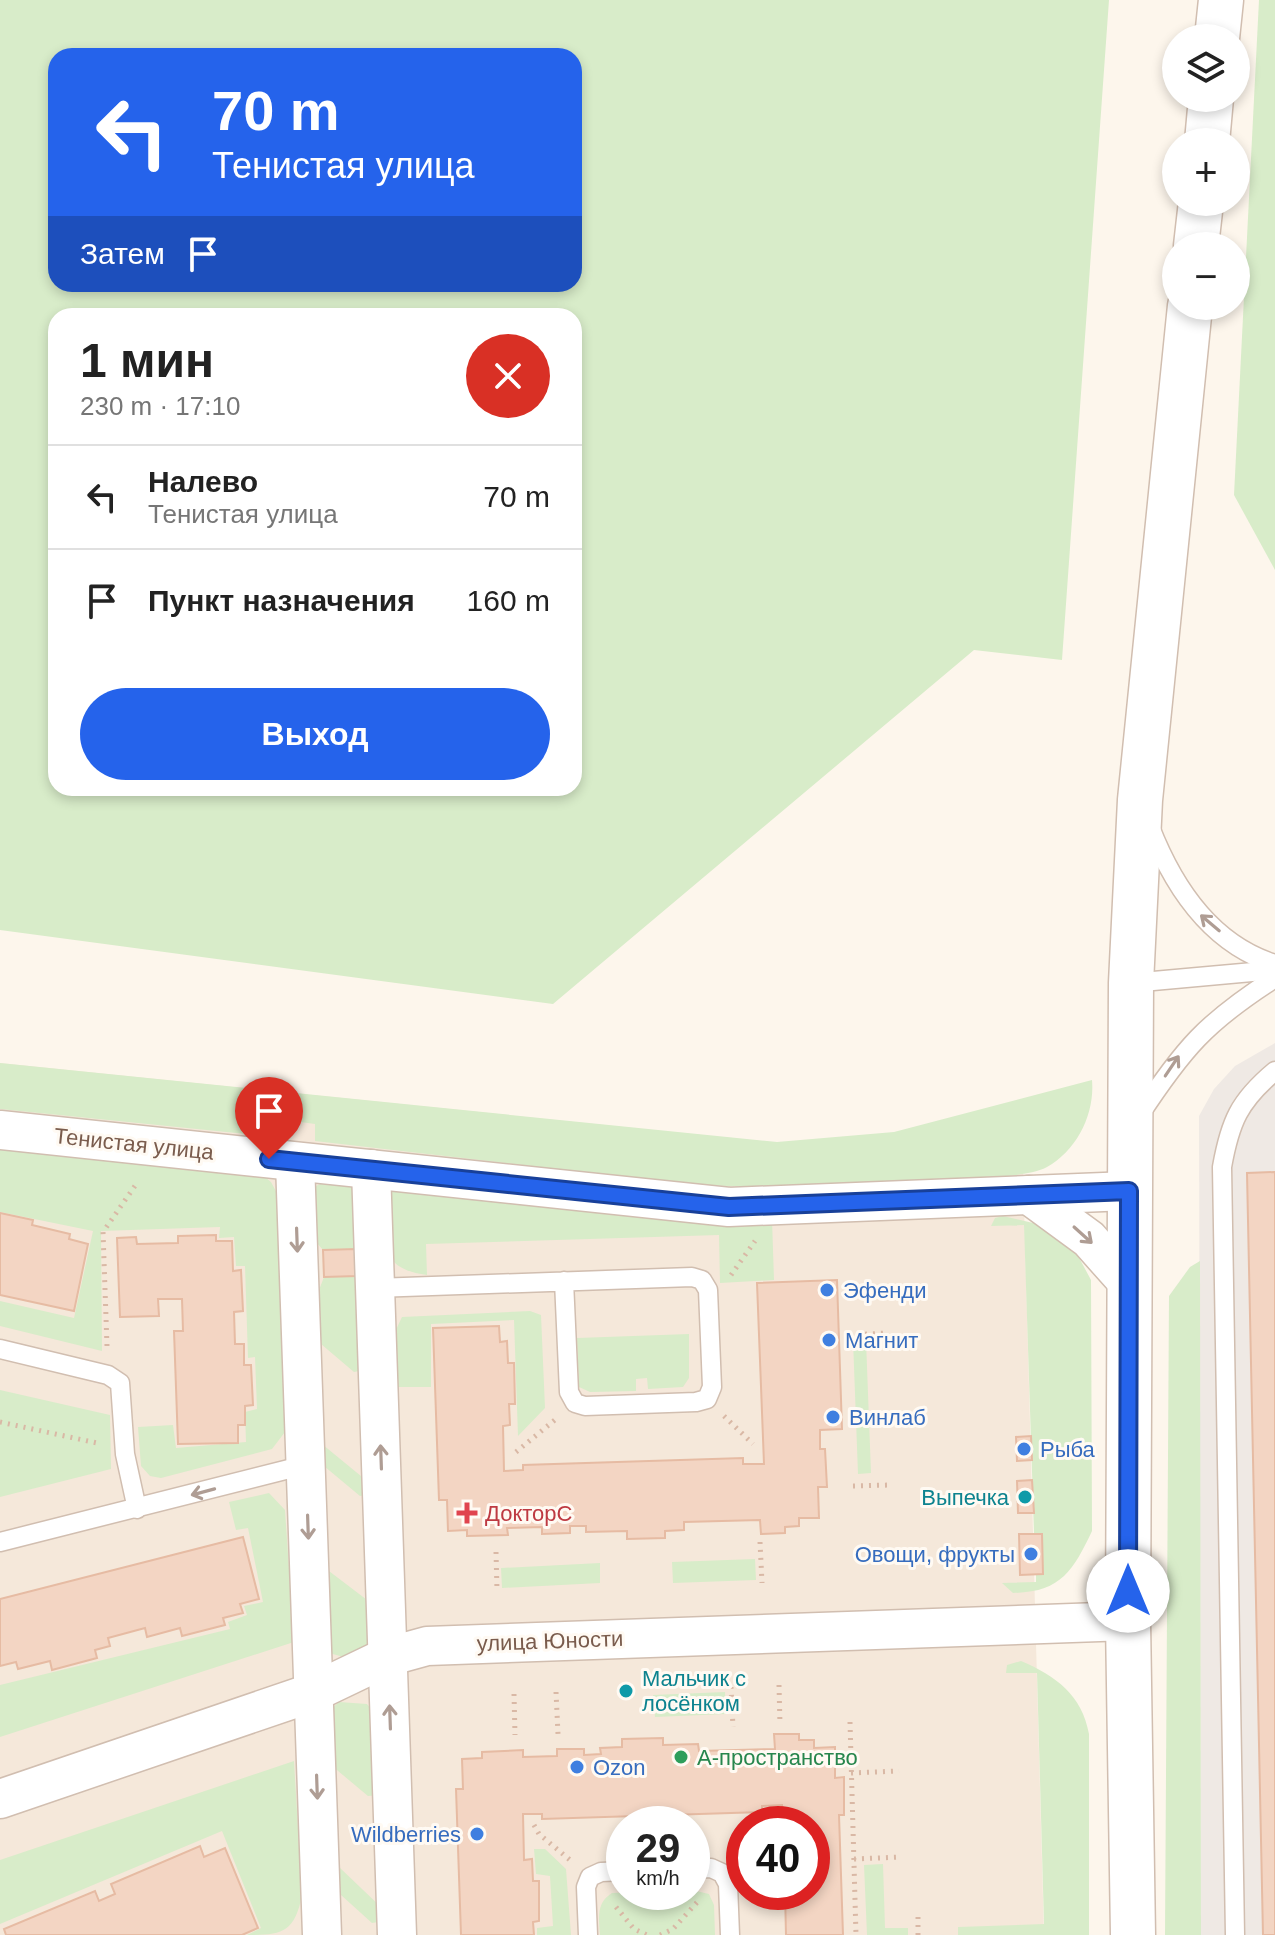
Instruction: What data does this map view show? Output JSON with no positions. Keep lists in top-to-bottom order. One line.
{"streets":{"street":["Тенистая улица","улица Юности"]},"places":{"other":["Эфенди","Магнит","Винлаб","Рыба","Выпечка","Овощи, фрукты","Мальчик с лосёнком","А-пространство","Ozon","Wildberries"],"health":["ДокторС"]},"page":{"map_buttons":["+","−"],"turn":["70 m","Тенистая улица"],"then":"Затем","heading":["1 мин","230 m · 17:10"],"list":[{"name":"Налево","note":"Тенистая улица","value":"70 m"},{"name":"Пункт назначения","value":"160 m"}],"buttons":"Выход","speed":"29 km/h","limit":"40"}}
